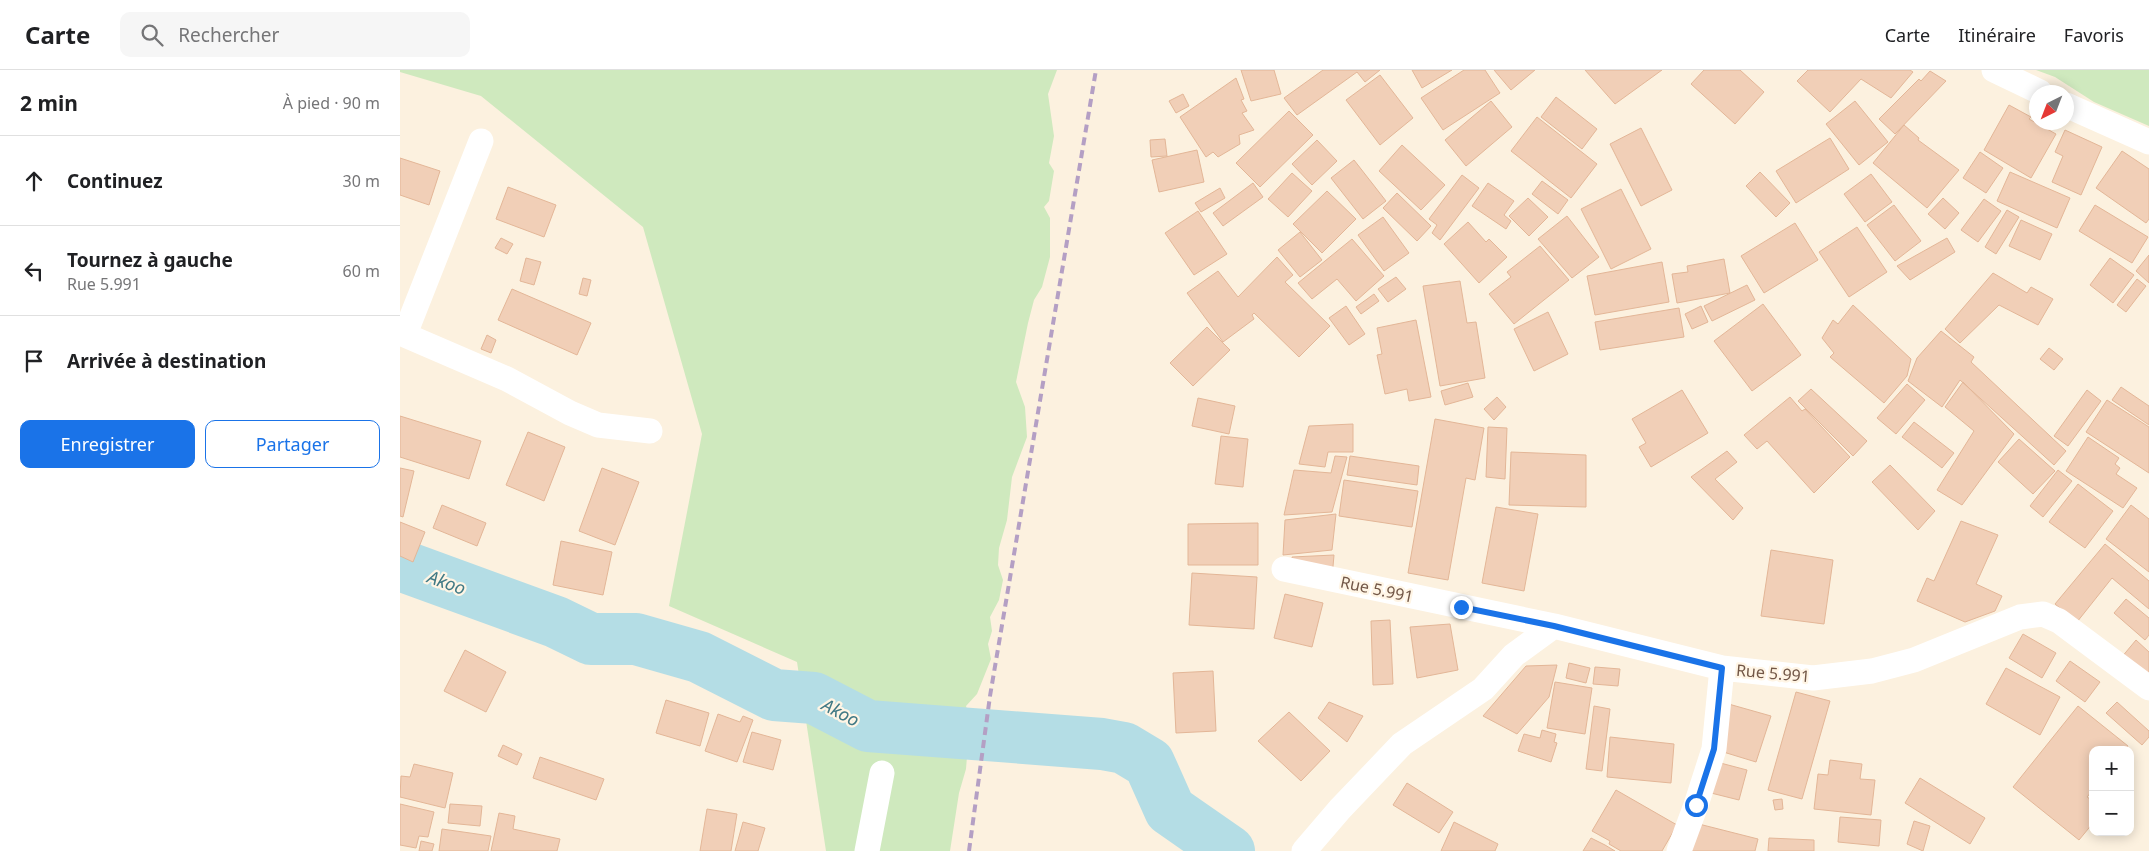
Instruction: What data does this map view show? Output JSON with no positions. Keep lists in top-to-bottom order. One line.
{"streets":{"street":["Rue 5.991"]},"water":["Akoo"],"north":"bottom left","page":{"header":"Carte","search":"Rechercher","nav":["Carte","Itinéraire","Favoris"],"heading":["2 min","À pied · 90 m"],"list":[["Continuez","30 m"],["Tournez à gauche","Rue 5.991","60 m"],"Arrivée à destination"],"buttons":["Enregistrer","Partager"],"map_buttons":["+","−"]}}
